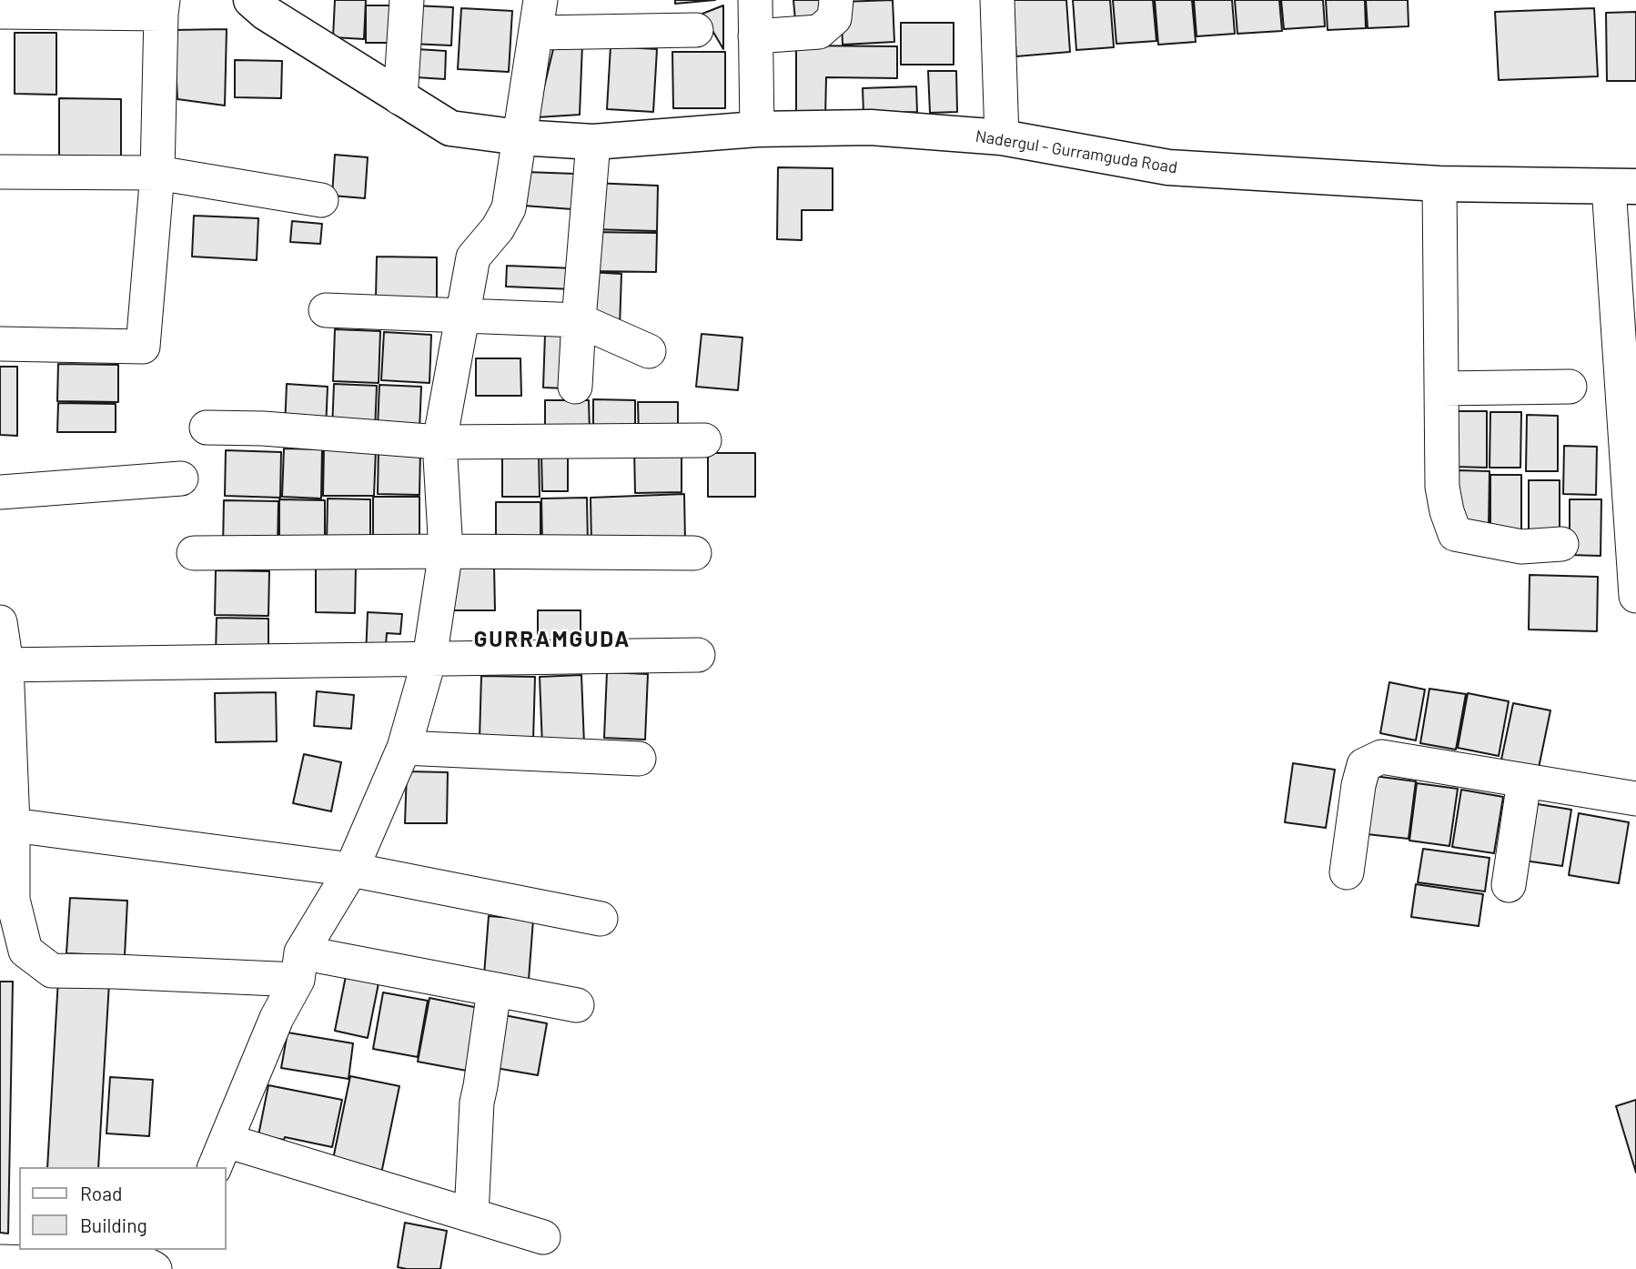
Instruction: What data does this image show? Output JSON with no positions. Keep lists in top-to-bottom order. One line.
{"streets":{"main road":["Nadergul - Gurramguda Road"]},"districts":["GURRAMGUDA"],"legend":["Road","Building"]}
